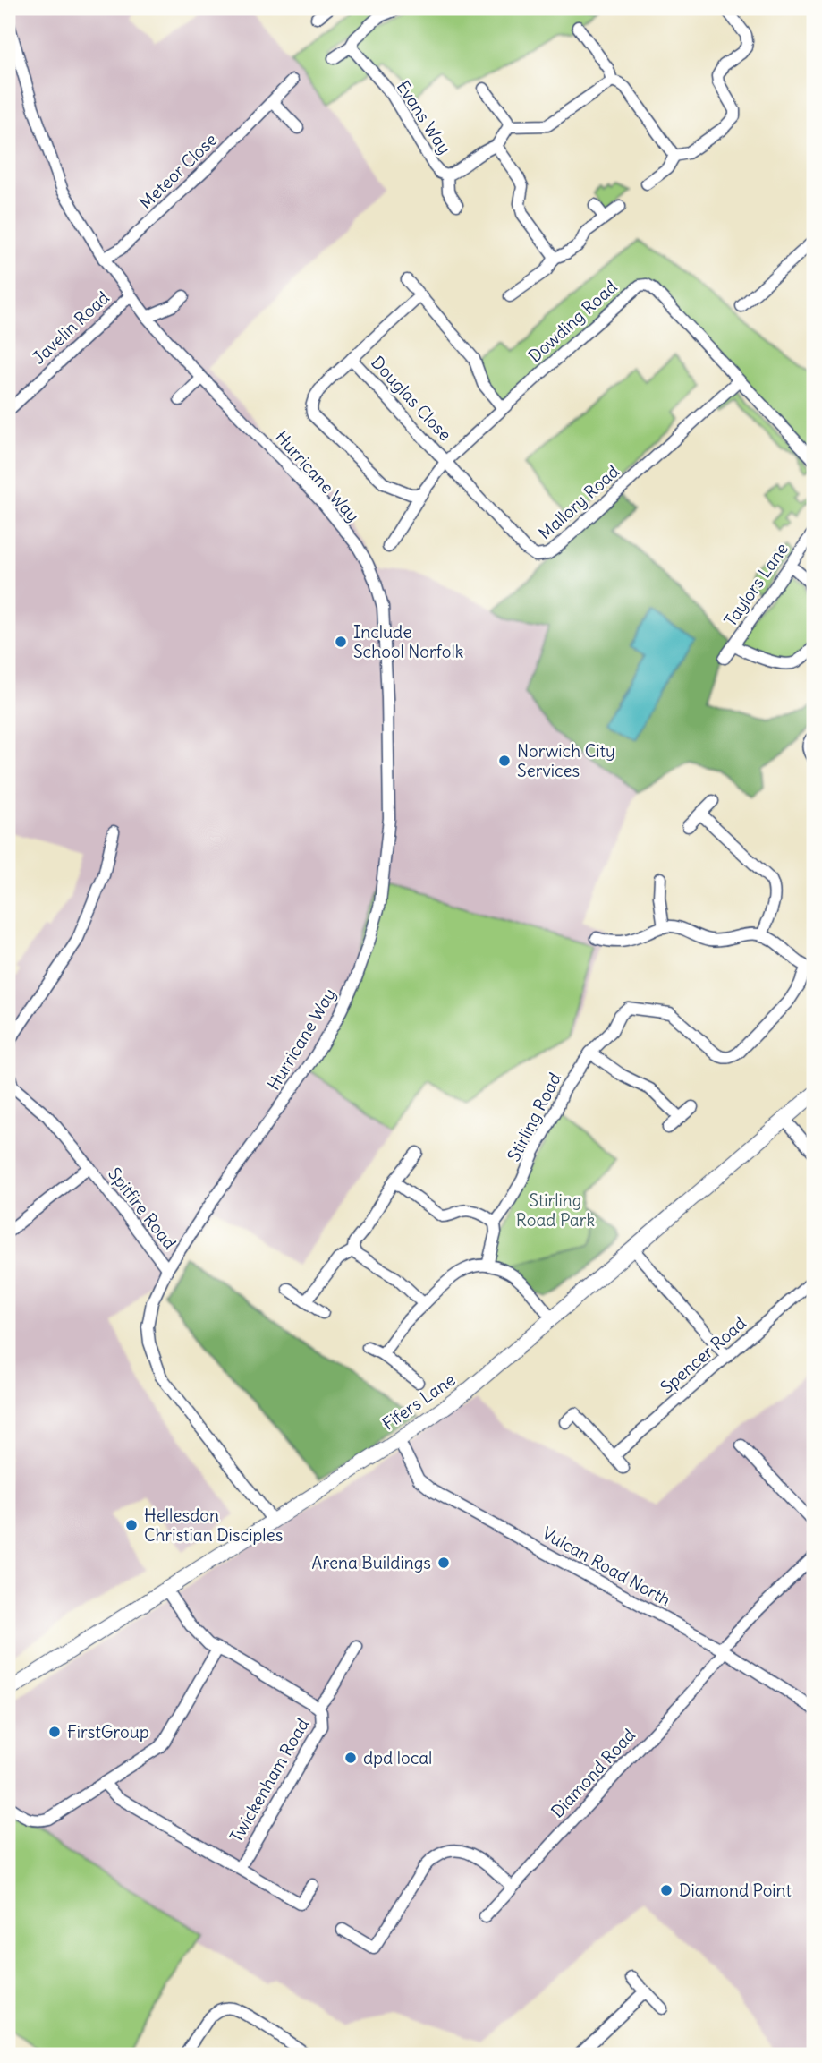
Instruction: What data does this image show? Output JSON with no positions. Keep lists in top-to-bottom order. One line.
{"streets":{"street":["Evans Way","Meteor Close","Dowding Road","Javelin Road","Douglas Close","Hurricane Way","Mallory Road","Taylors Lane","Stirling Road","Spitfire Road","Spencer Road","Fifers Lane","Vulcan Road North","Diamond Road","Twickenham Road"]},"crossings":[["Meteor Close","Hurricane Way"],["Dowding Road","Douglas Close"],["Dowding Road","Mallory Road"],["Javelin Road","Hurricane Way"],["Douglas Close","Mallory Road"],["Hurricane Way","Spitfire Road"],["Hurricane Way","Fifers Lane"],["Fifers Lane","Vulcan Road North"],["Vulcan Road North","Diamond Road"]],"parks":["Stirling Road Park"],"places":["Include School Norfolk","Norwich City Services","Hellesdon Christian Disciples","Arena Buildings","FirstGroup","dpd local","Diamond Point"]}
